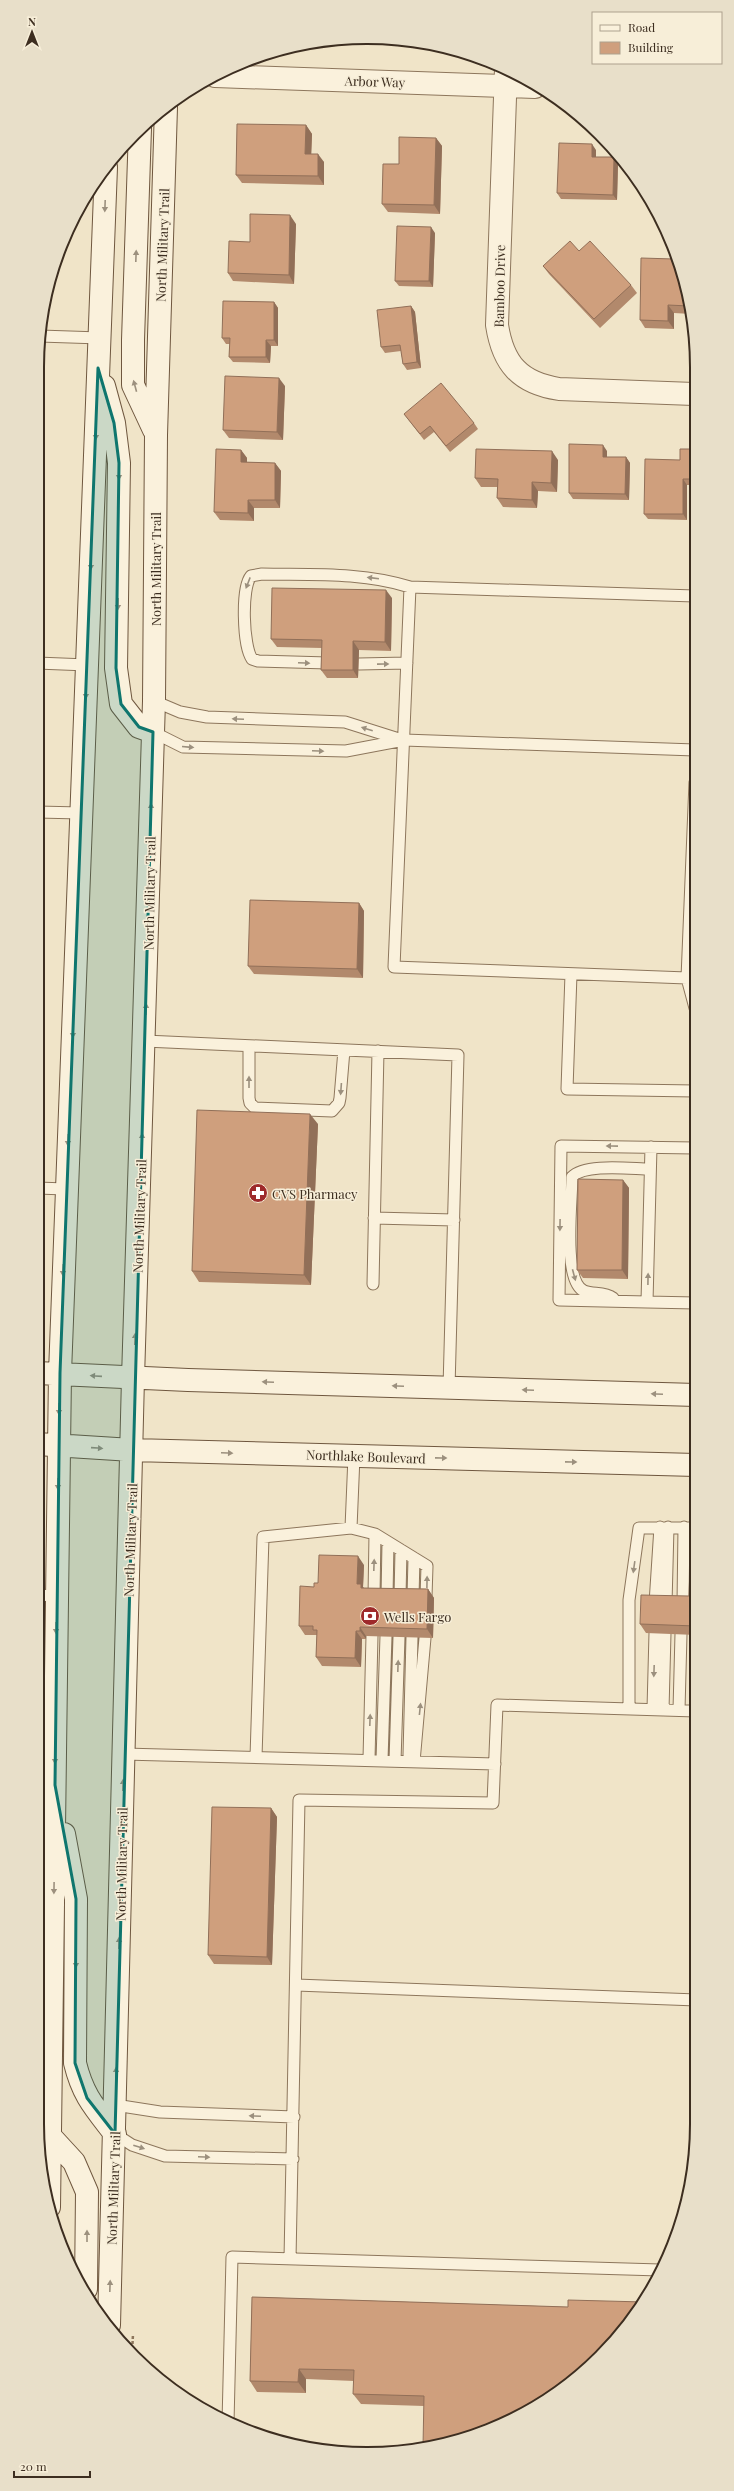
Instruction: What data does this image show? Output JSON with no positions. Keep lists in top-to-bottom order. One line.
{"streets":{"main road":["Arbor Way","North Military Trail","Bamboo Drive","Northlake Boulevard"]},"crossings":[["Arbor Way","Bamboo Drive"],["North Military Trail","Northlake Boulevard"]],"places":{"pharmacy":["CVS Pharmacy"],"bank":["Wells Fargo"]},"legend":["Road","Building"],"scale_bar":"20 m","north":"top"}
